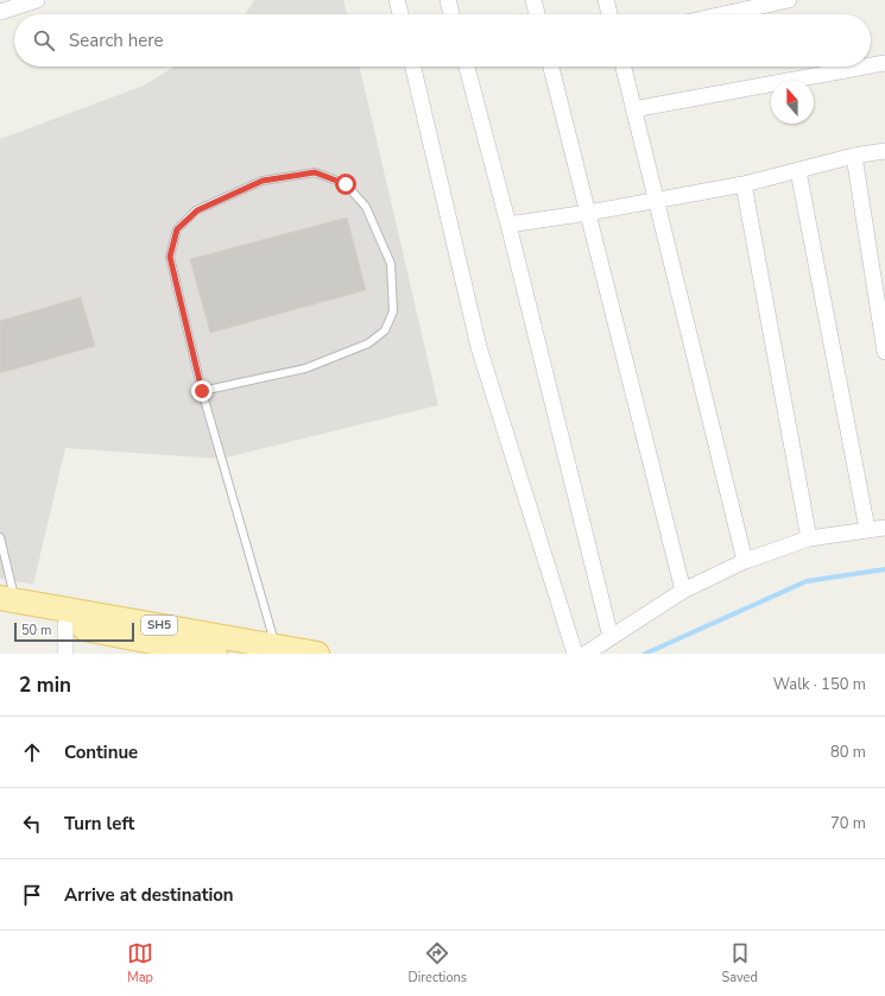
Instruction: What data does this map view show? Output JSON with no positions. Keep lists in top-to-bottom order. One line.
{"streets":{"main road":["SH5"]},"scale_bar":"50 m","north":"top","page":{"search":"Search here","scale":"50 m","heading":["2 min","Walk · 150 m"],"list":[["Continue","80 m"],["Turn left","70 m"],"Arrive at destination"],"nav":["Map","Directions","Saved"]}}
